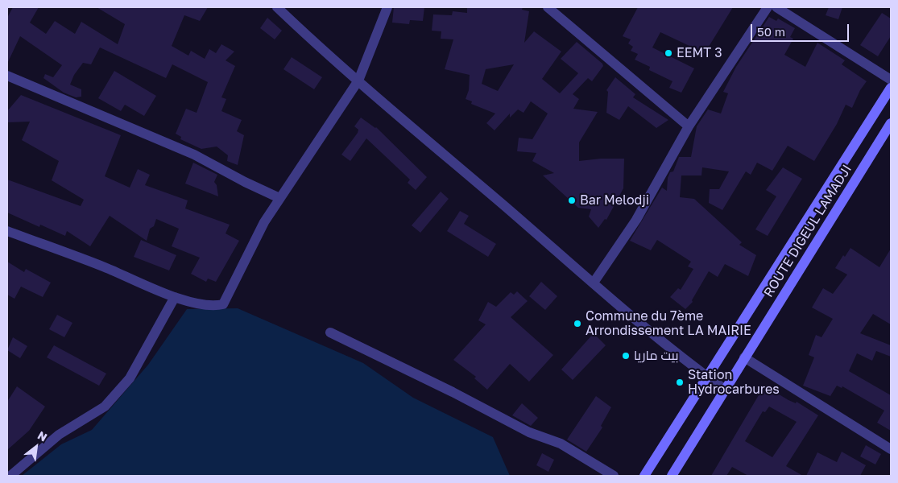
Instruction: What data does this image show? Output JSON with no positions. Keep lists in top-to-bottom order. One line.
{"streets":{"main road":["ROUTE DIGEUL LAMADJI"]},"places":["EEMT 3","Bar Melodji","Commune du 7ème Arrondissement LA MAIRIE","بيت ماريا","Station Hydrocarbures"],"scale_bar":"50 m","north":"top right"}
